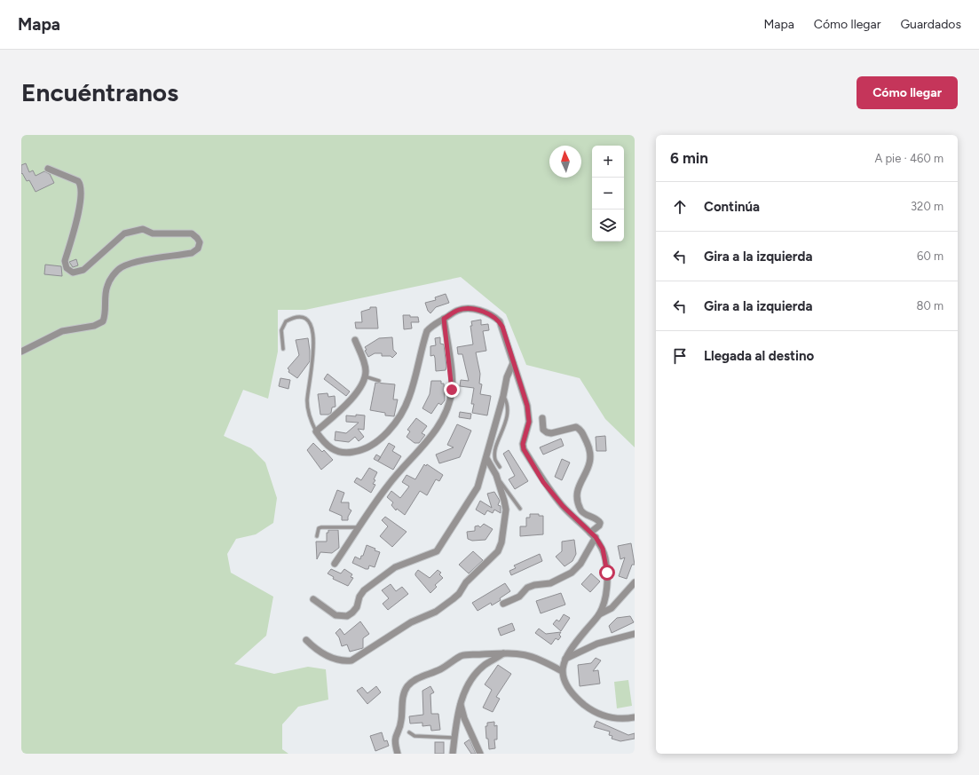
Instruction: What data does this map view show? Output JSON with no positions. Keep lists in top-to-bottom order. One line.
{"north":"top","page":{"header":"Mapa","nav":["Mapa","Cómo llegar","Guardados"],"buttons":"Cómo llegar","title":"Encuéntranos","heading":["6 min","A pie · 460 m"],"map_buttons":["+","−"],"list":[["Continúa","320 m"],["Gira a la izquierda","60 m"],["Gira a la izquierda","80 m"],"Llegada al destino"]}}
